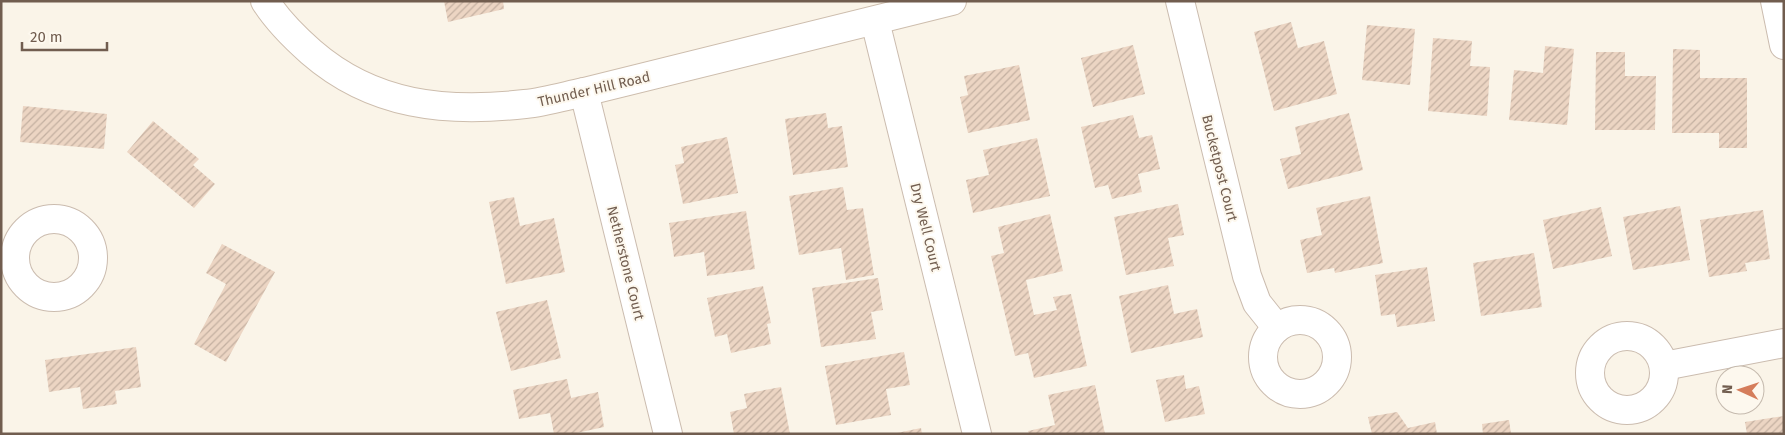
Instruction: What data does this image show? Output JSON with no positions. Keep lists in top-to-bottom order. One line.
{"streets":{"street":["Thunder Hill Road","Bucketpost Court","Dry Well Court","Netherstone Court"]},"crossings":[["Thunder Hill Road","Dry Well Court"],["Thunder Hill Road","Netherstone Court"]],"scale_bar":"20 m","north":"left"}
